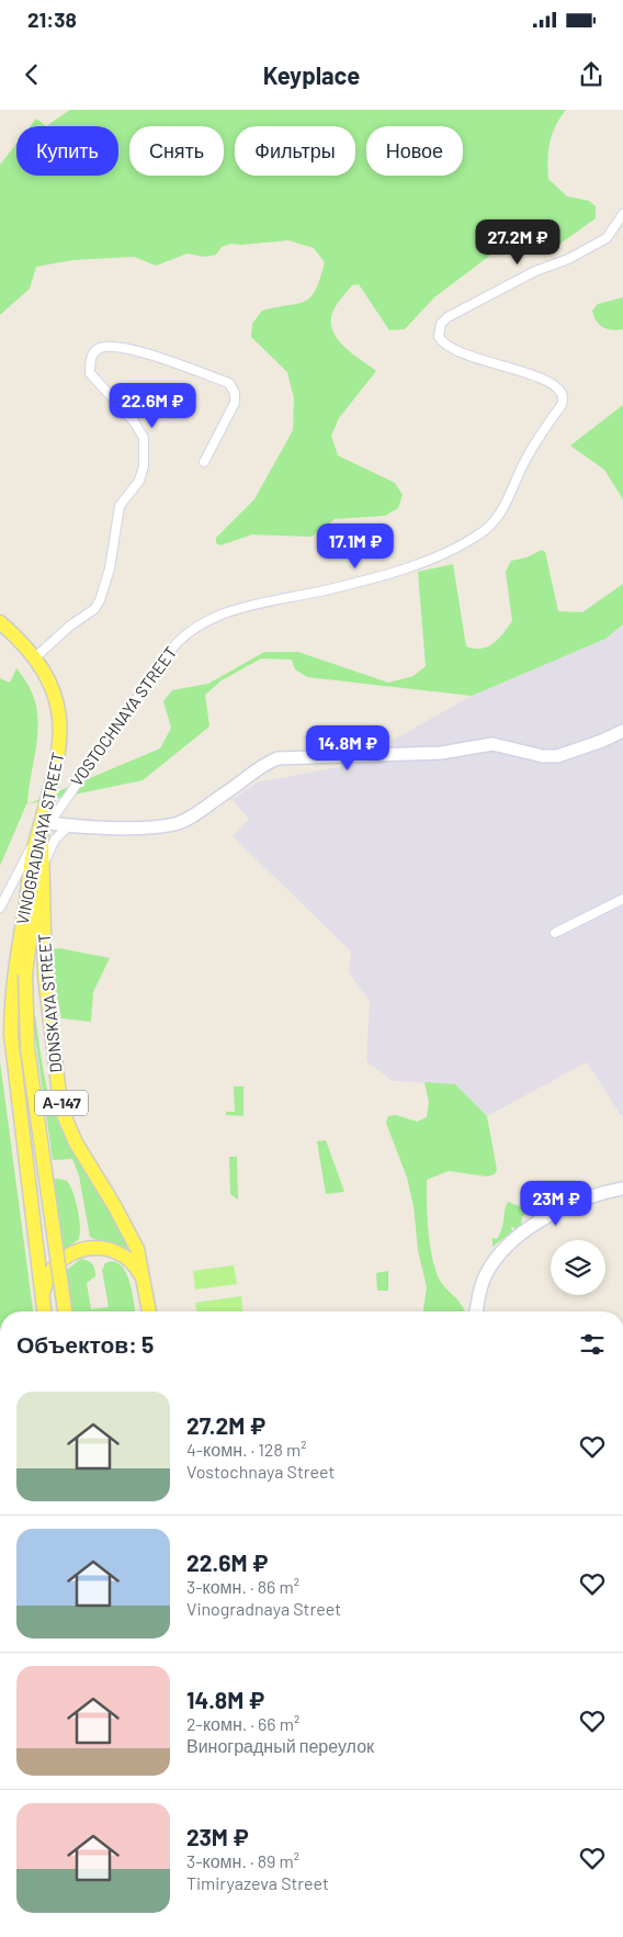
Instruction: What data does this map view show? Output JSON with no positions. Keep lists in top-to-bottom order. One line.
{"streets":{"main road":["VINOGRADNAYA STREET","DONSKAYA STREET","А-147"],"street":["VOSTOCHNAYA STREET"]},"crossings":[["VOSTOCHNAYA STREET","VINOGRADNAYA STREET"],["VOSTOCHNAYA STREET","DONSKAYA STREET"],["VOSTOCHNAYA STREET","А-147"],["VINOGRADNAYA STREET","DONSKAYA STREET"],["VINOGRADNAYA STREET","А-147"],["DONSKAYA STREET","А-147"]],"page":{"status":"21:38","header":"Keyplace","chip":["Купить","Снять","Фильтры","Новое"],"price":["27.2M ₽","22.6M ₽","17.1M ₽","14.8M ₽","23M ₽"],"heading":"Объектов: 5","list":[{"name":"27.2M ₽","note":"4-комн. · 128 m² · Vostochnaya Street"},{"name":"22.6M ₽","note":"3-комн. · 86 m² · Vinogradnaya Street"},{"name":"14.8M ₽","note":"2-комн. · 66 m² · Виноградный переулок"},{"name":"23M ₽","note":"3-комн. · 89 m² · Timiryazeva Street"}]}}
